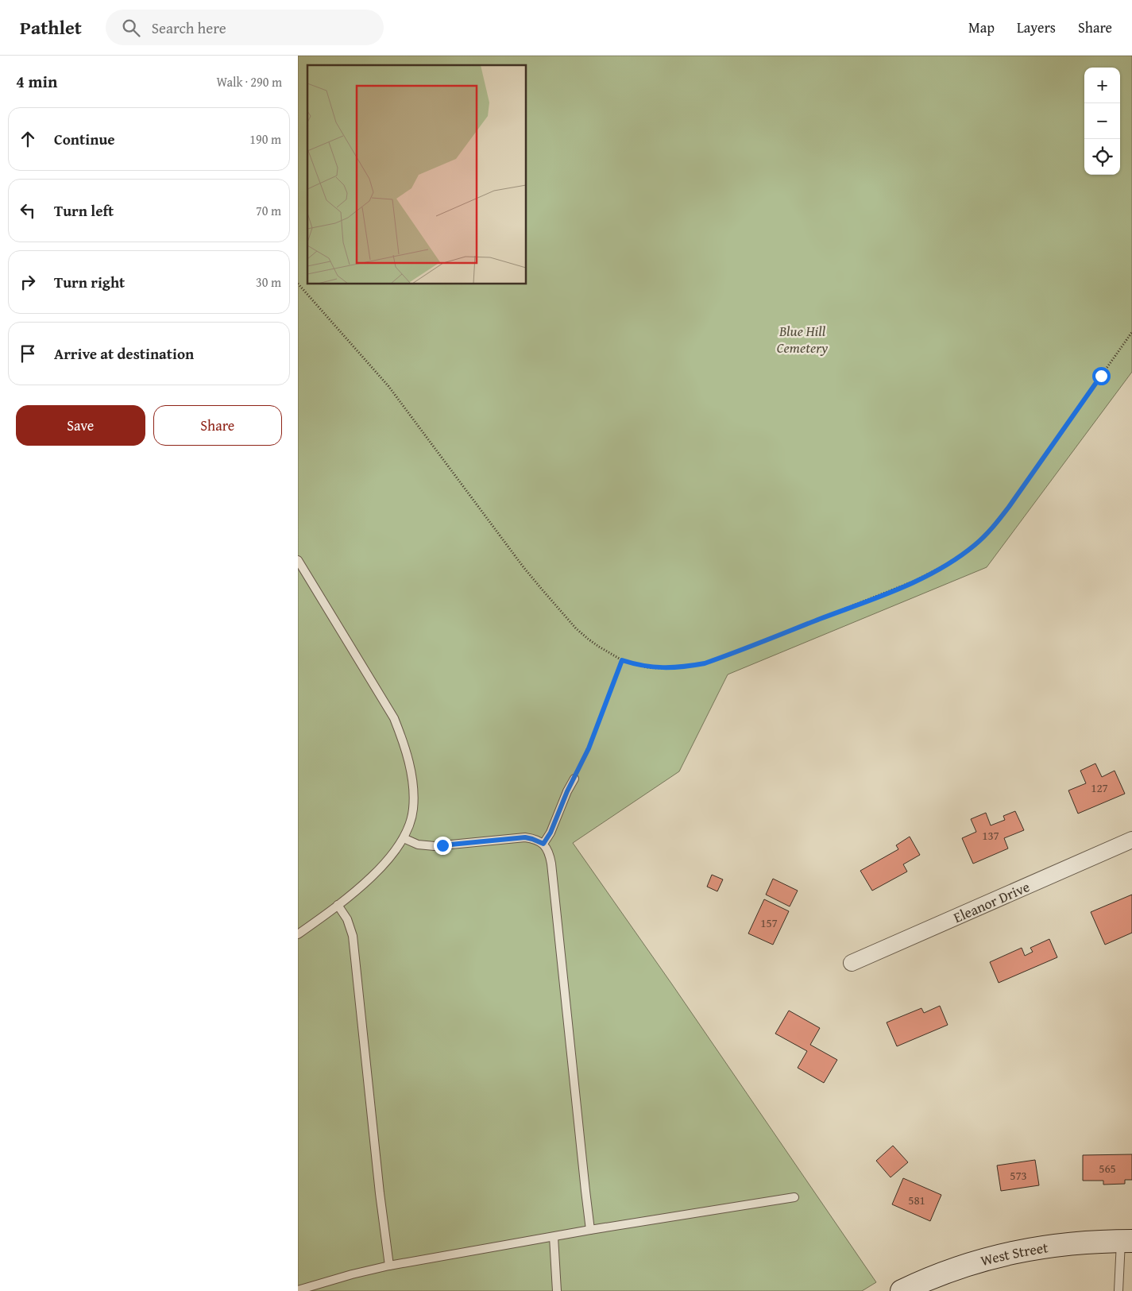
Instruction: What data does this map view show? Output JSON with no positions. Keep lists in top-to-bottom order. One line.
{"streets":{"main road":["West Street"],"street":["Eleanor Drive"]},"parks":["Blue Hill Cemetery"],"house_numbers":["127","137","157","565","573","581"],"page":{"header":"Pathlet","search":"Search here","nav":["Map","Layers","Share"],"heading":["4 min","Walk · 290 m"],"map_buttons":["+","−"],"list":[["Continue","190 m"],["Turn left","70 m"],["Turn right","30 m"],"Arrive at destination"],"buttons":["Save","Share"]}}
